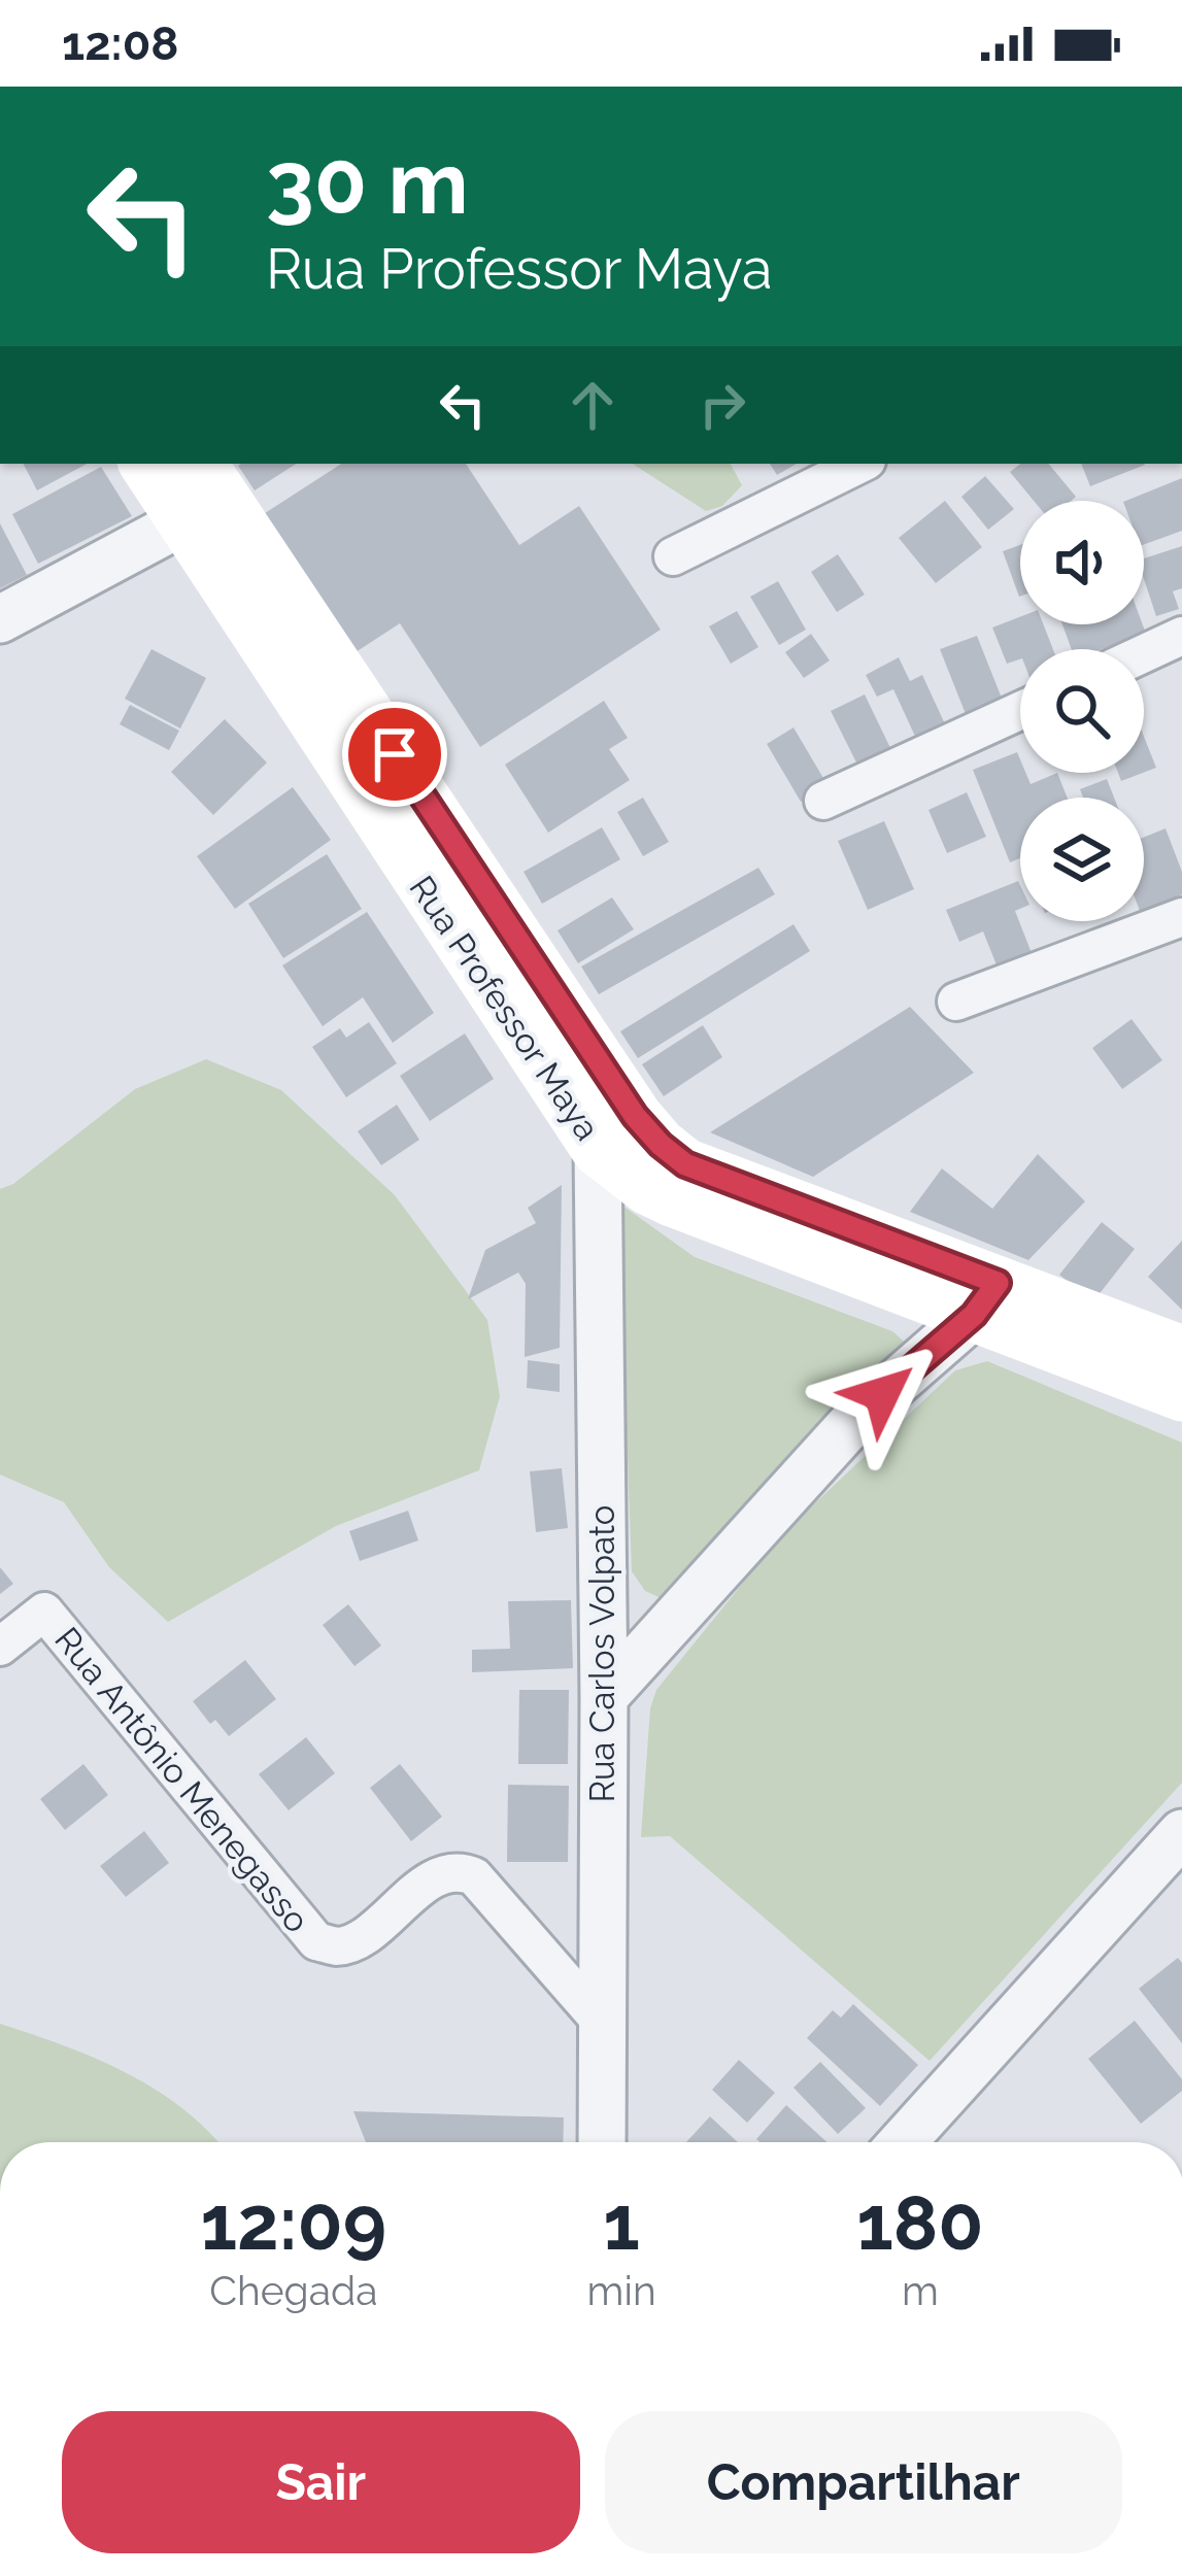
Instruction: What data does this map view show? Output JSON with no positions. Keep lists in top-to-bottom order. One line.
{"streets":{"main road":["Rua Professor Maya"],"street":["Rua Carlos Volpato","Rua Antônio Menegasso"]},"crossings":[["Rua Professor Maya","Rua Carlos Volpato"],["Rua Carlos Volpato","Rua Antônio Menegasso"]],"page":{"status":"12:08","turn":["30 m","Rua Professor Maya"],"eta":["12:09","Chegada","1","min","180","m"],"buttons":["Sair","Compartilhar"]}}
